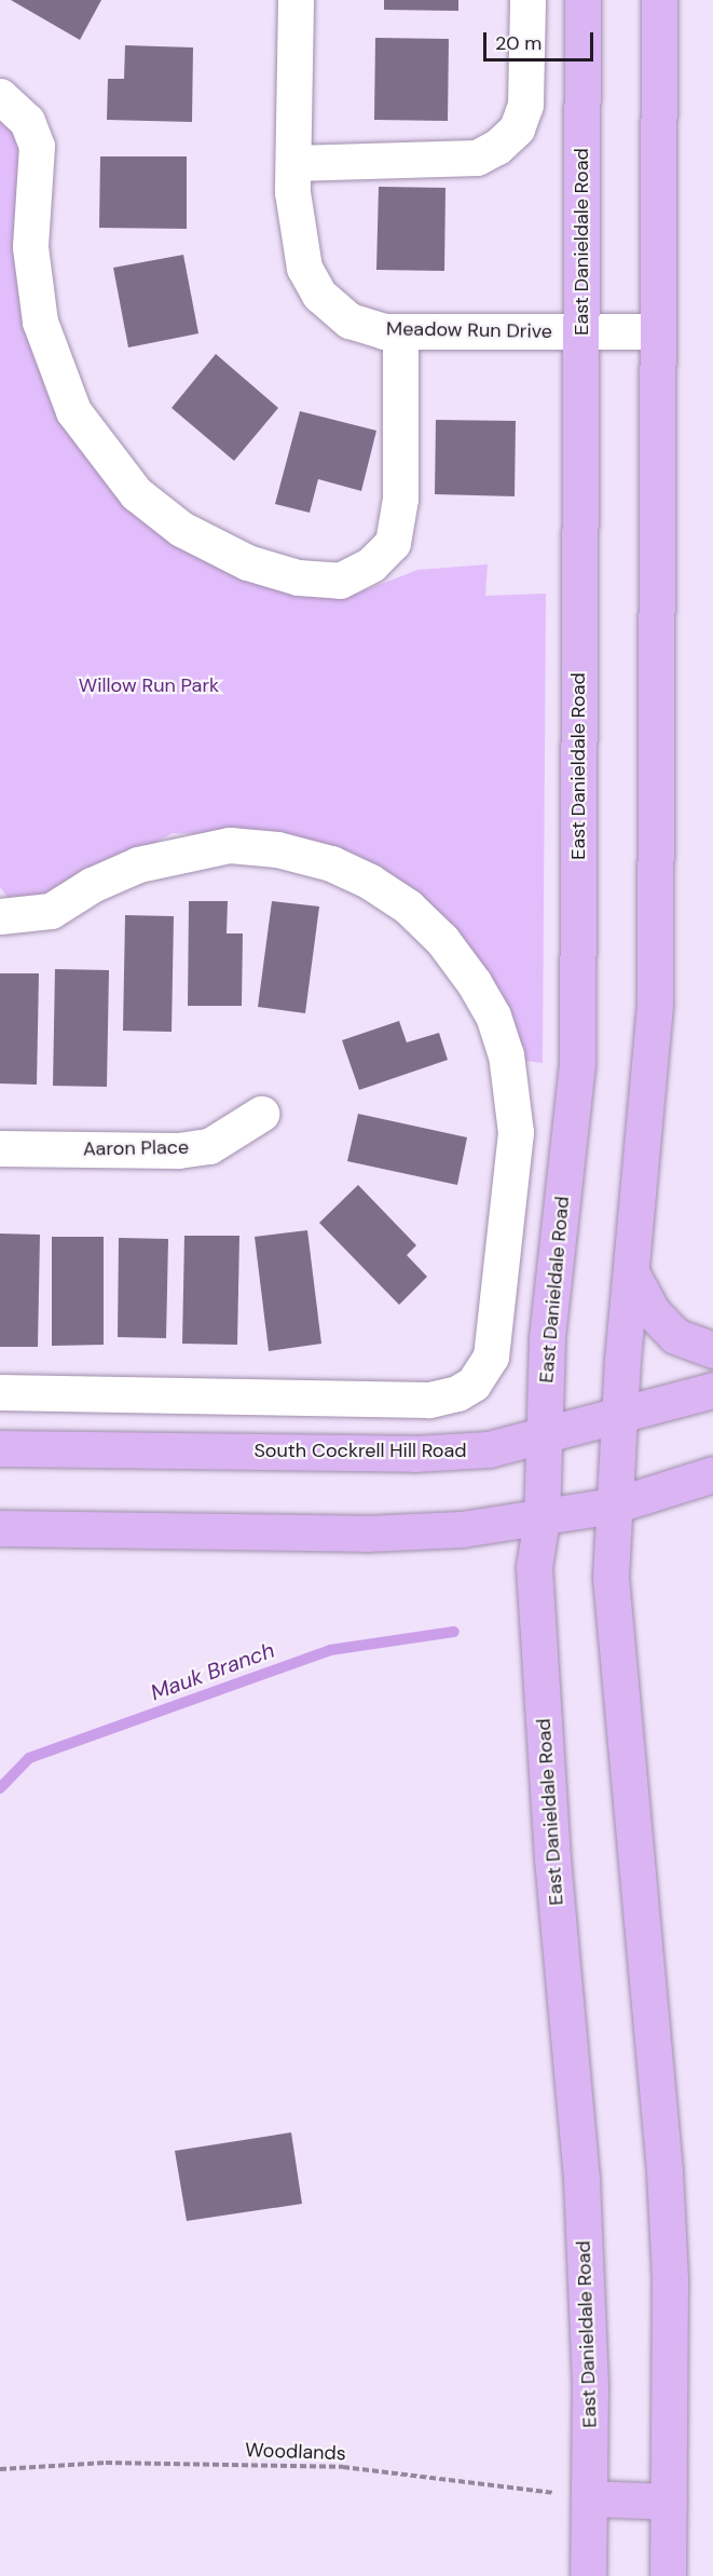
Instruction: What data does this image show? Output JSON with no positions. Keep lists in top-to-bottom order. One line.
{"streets":{"main road":["East Danieldale Road","South Cockrell Hill Road"],"street":["Meadow Run Drive","Aaron Place"],"path":["Woodlands"]},"crossings":[["East Danieldale Road","Meadow Run Drive"],["East Danieldale Road","South Cockrell Hill Road"],["East Danieldale Road","Woodlands"]],"water":["Mauk Branch"],"parks":["Willow Run Park"],"scale_bar":"20 m"}
